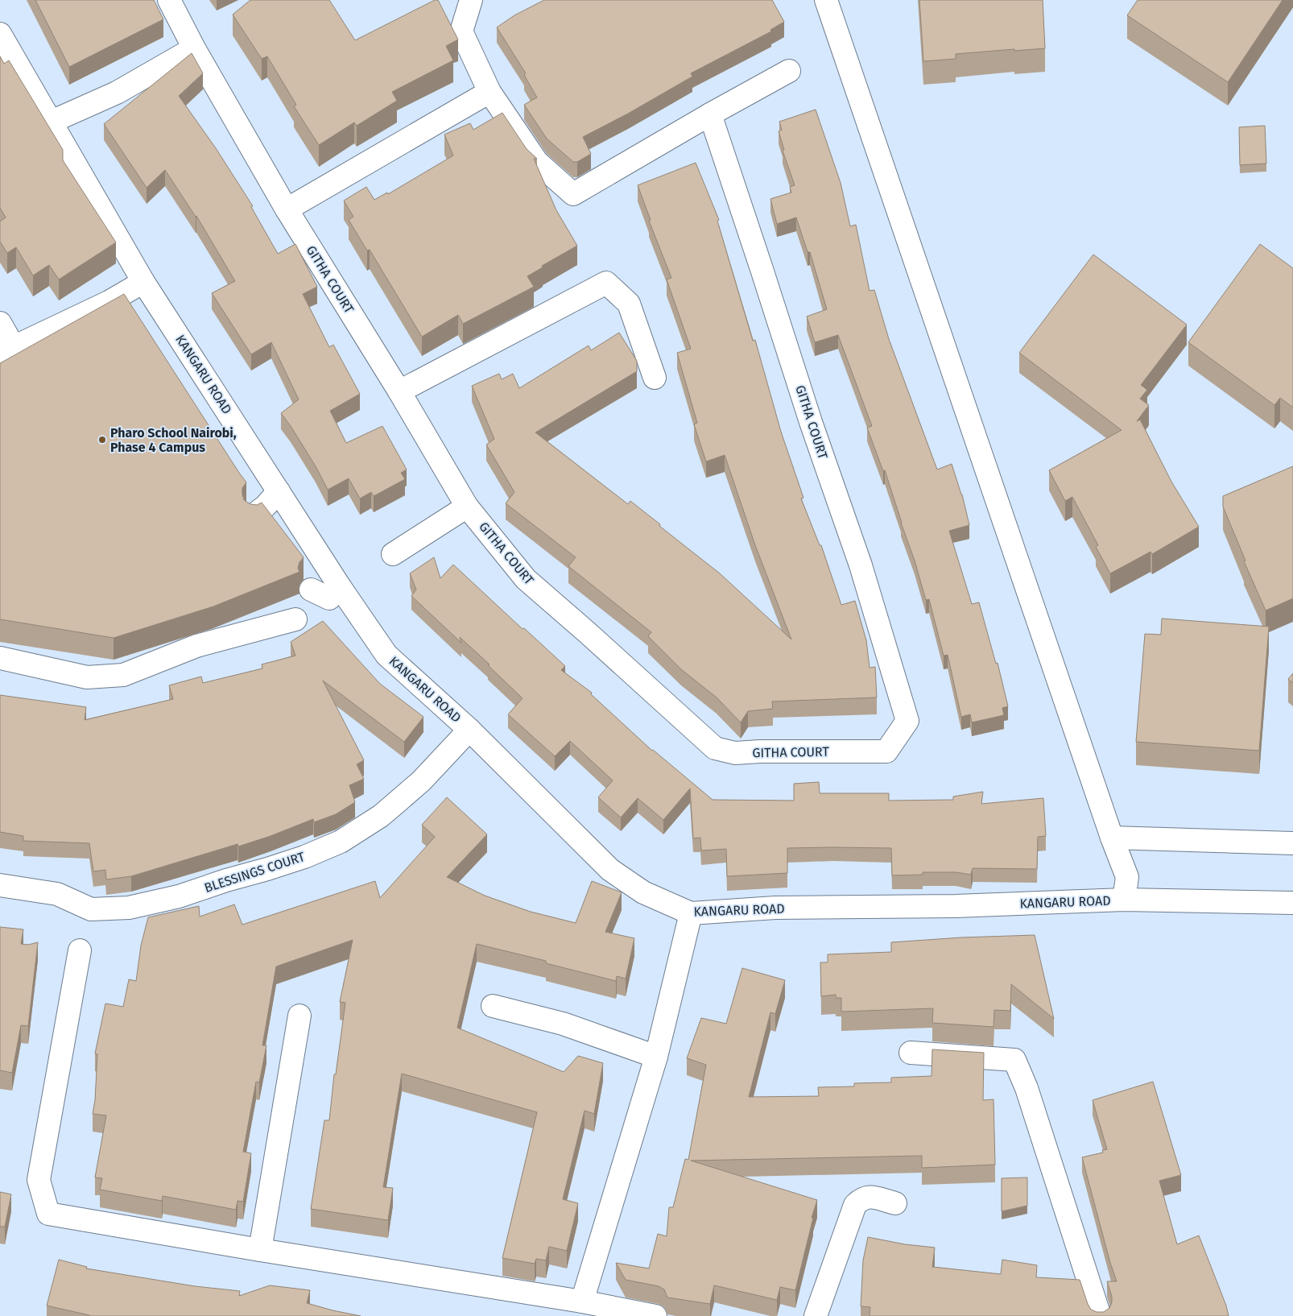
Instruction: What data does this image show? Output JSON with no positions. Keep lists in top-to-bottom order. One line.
{"streets":{"street":["GITHA COURT","KANGARU ROAD","BLESSINGS COURT"]},"crossings":[["KANGARU ROAD","BLESSINGS COURT"]],"places":["Pharo School Nairobi, Phase 4 Campus"]}
